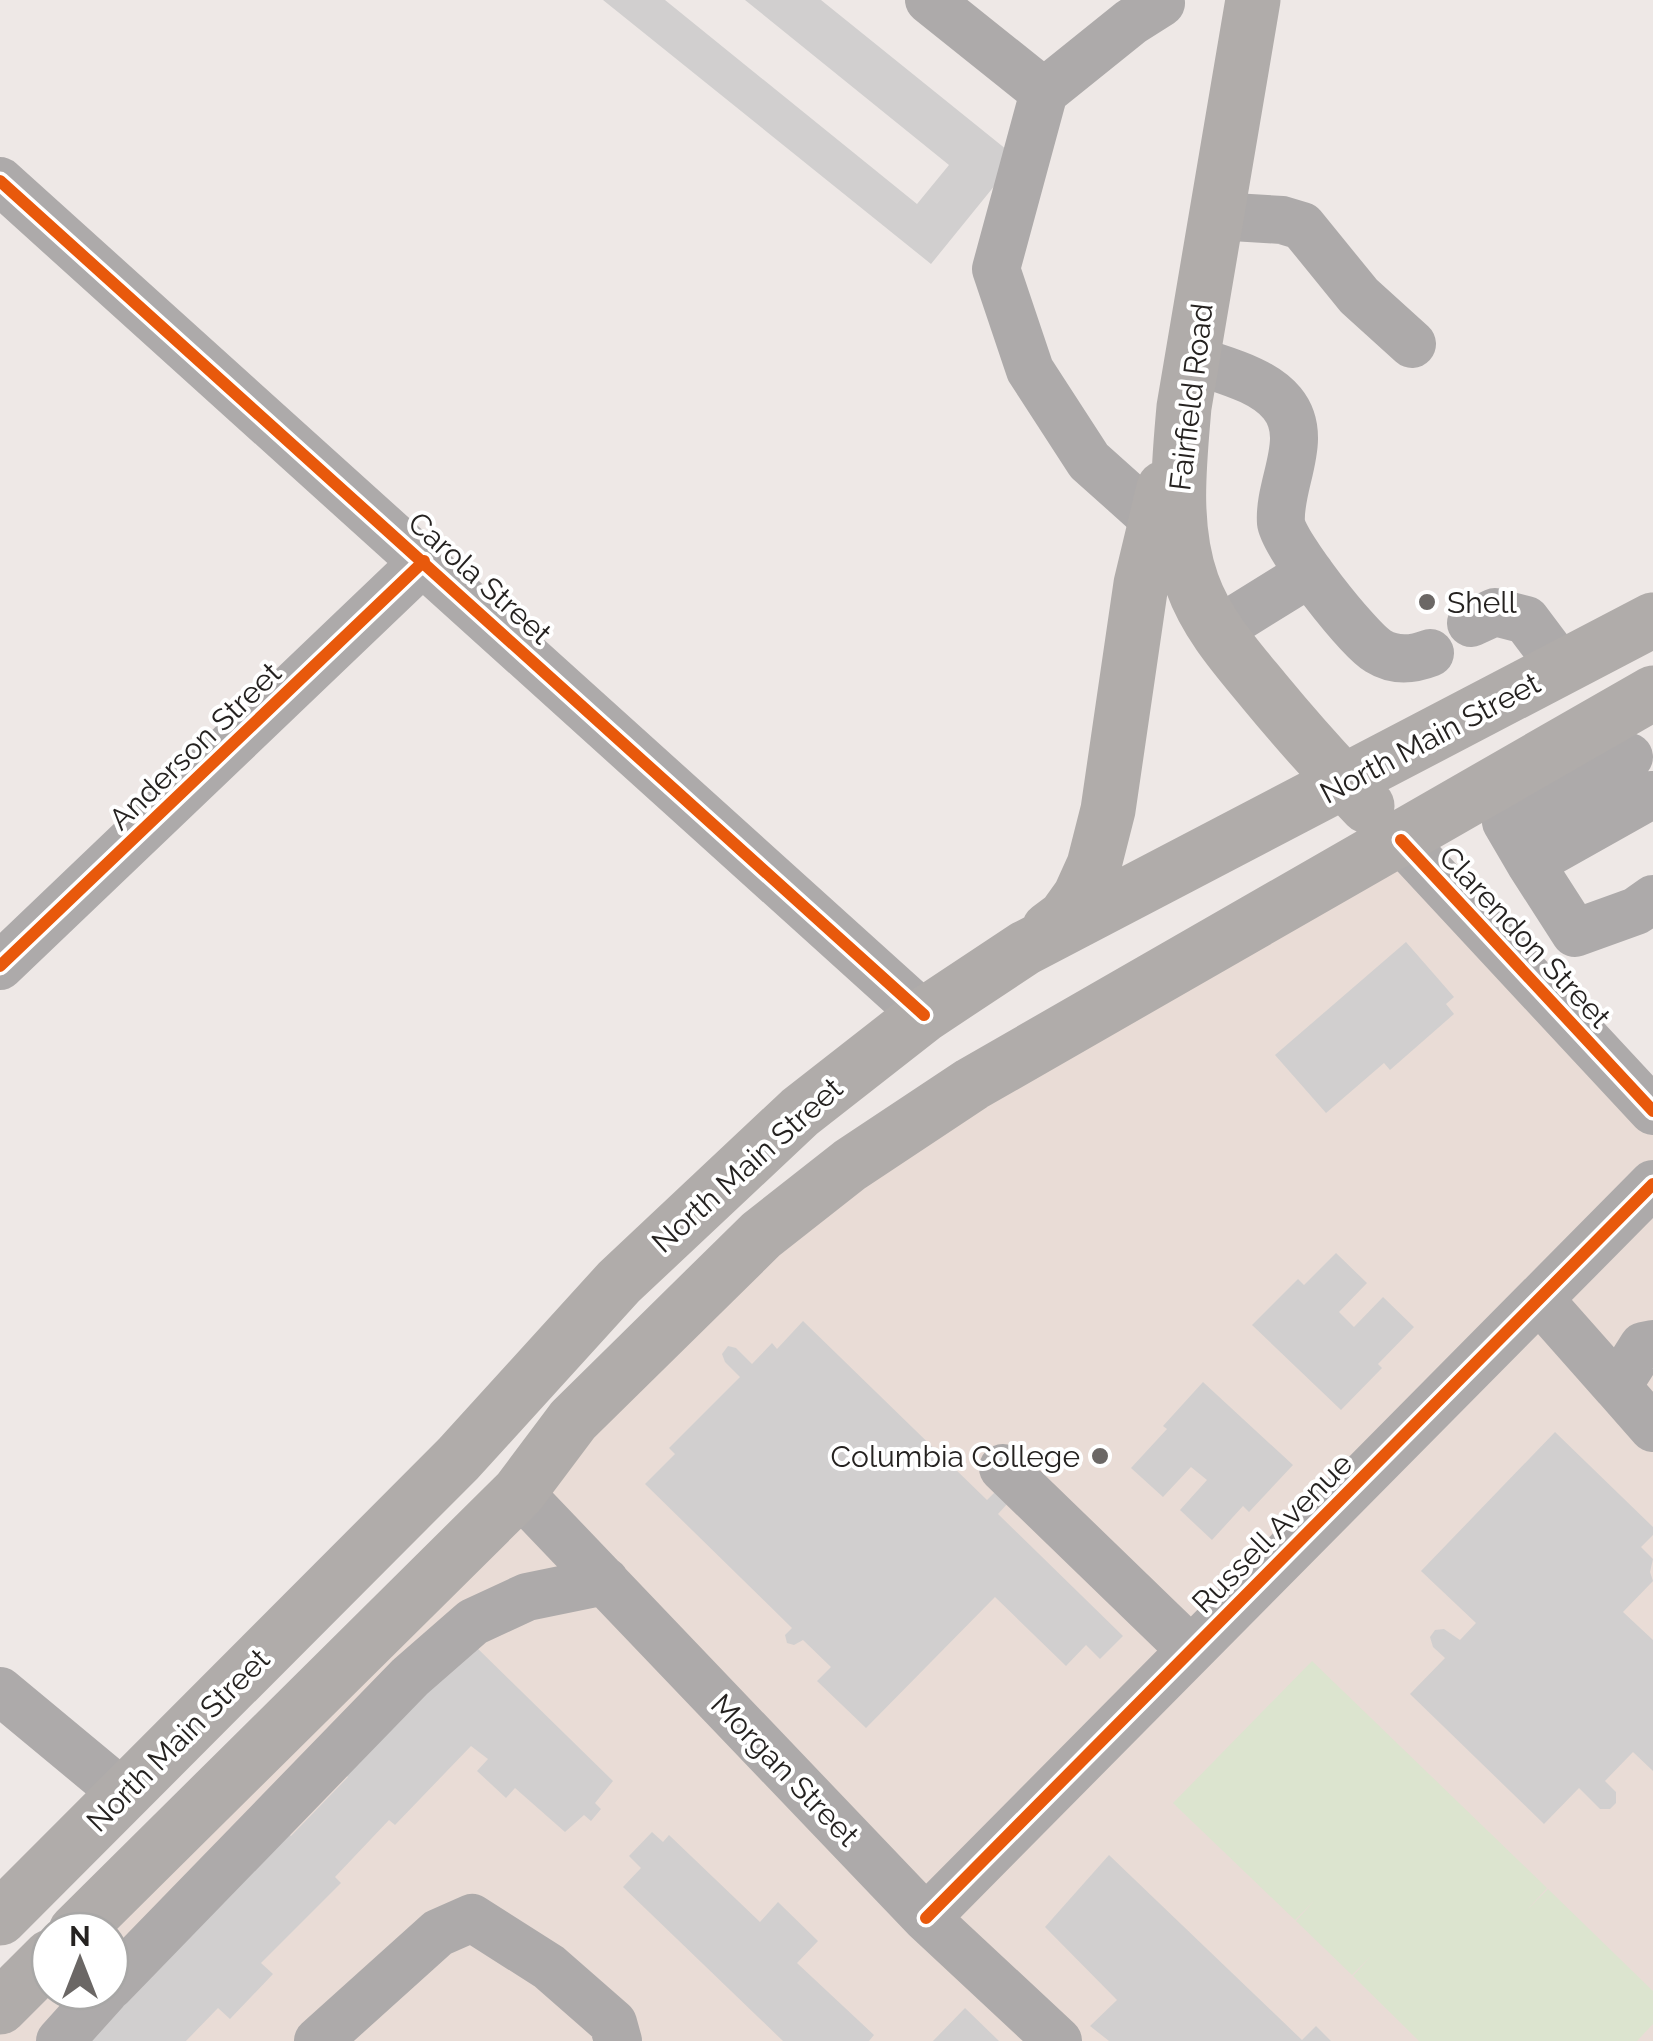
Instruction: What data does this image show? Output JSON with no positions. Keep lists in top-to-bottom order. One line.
{"streets":{"main road":["Fairfield Road","North Main Street"],"street":["Carola Street","Anderson Street","Clarendon Street","Russell Avenue","Morgan Street"]},"crossings":[["Fairfield Road","North Main Street"],["Fairfield Road","Clarendon Street"],["Carola Street","North Main Street"],["Carola Street","Anderson Street"],["North Main Street","Clarendon Street"],["North Main Street","Morgan Street"],["Russell Avenue","Morgan Street"]],"places":["Shell","Columbia College"],"north":"top"}
